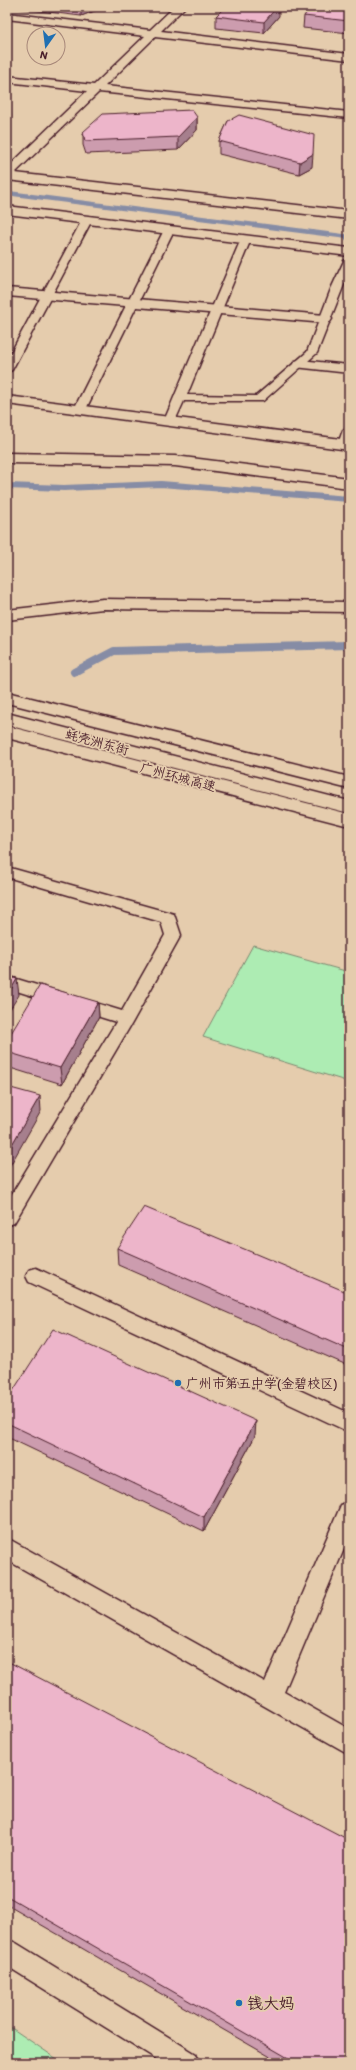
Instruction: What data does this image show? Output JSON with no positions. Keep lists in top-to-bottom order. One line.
{"streets":{"main road":["蚝壳洲东街","广州环城高速"]},"places":["广州市第五中学(金碧校区)","钱大妈"],"north":"bottom"}
